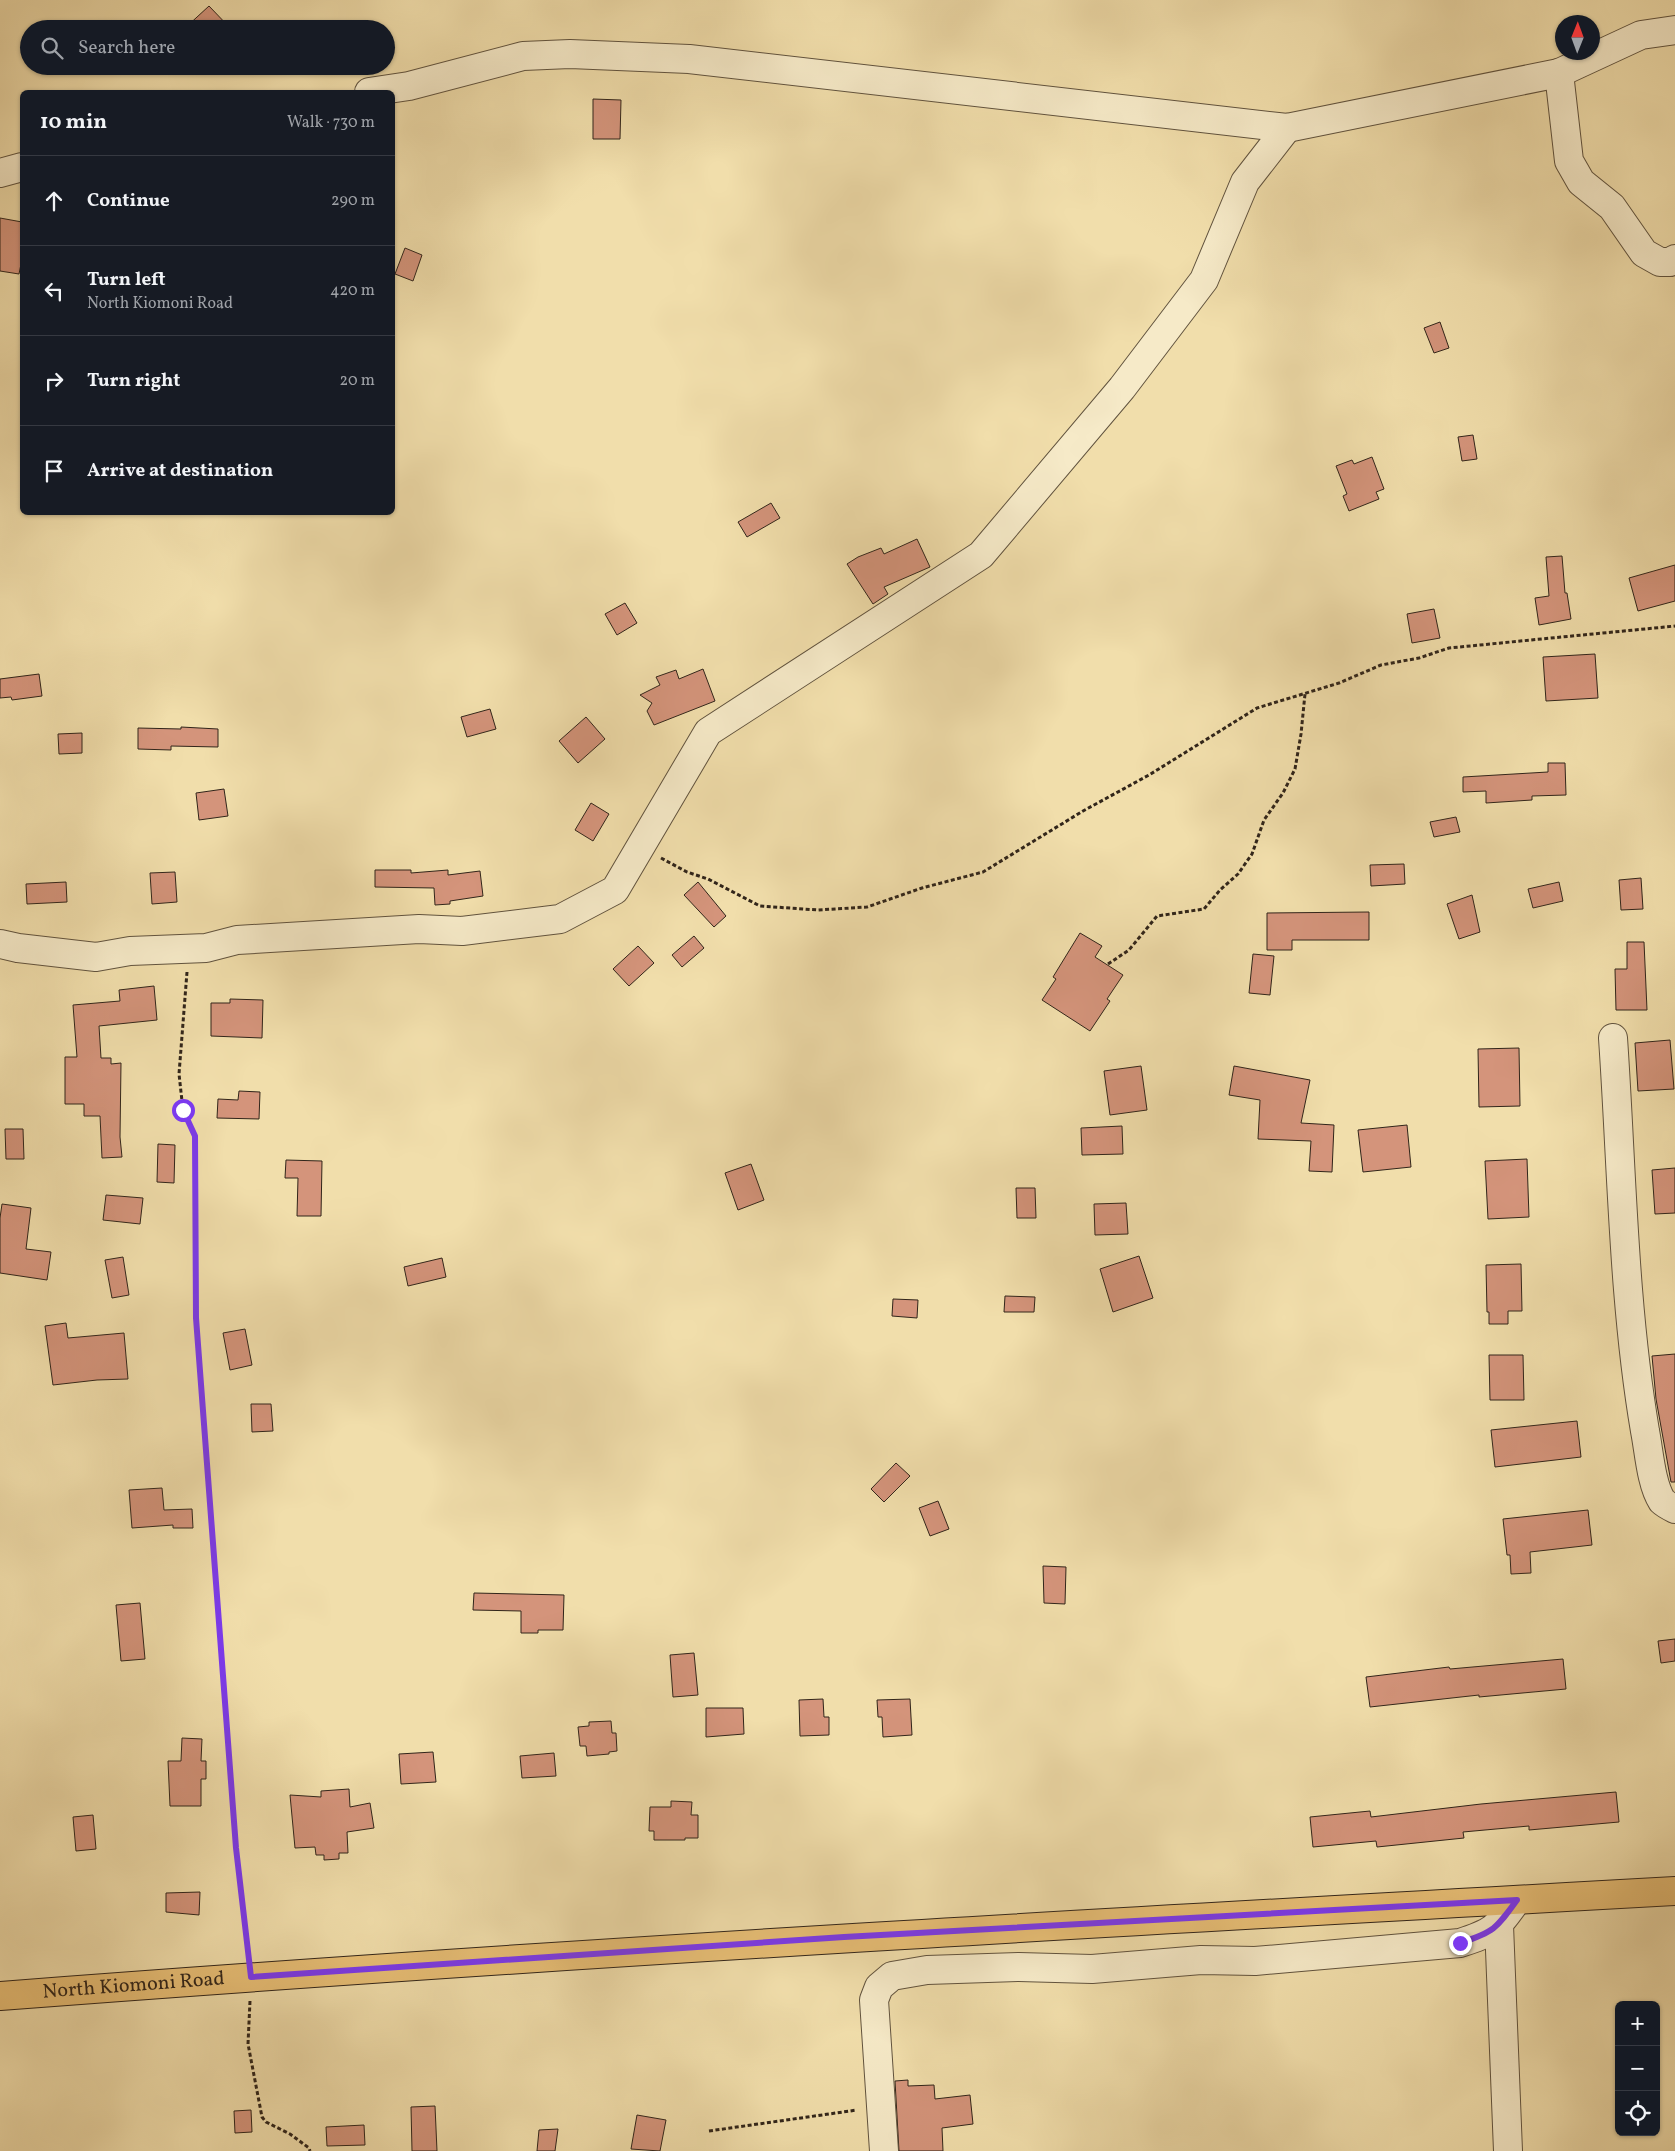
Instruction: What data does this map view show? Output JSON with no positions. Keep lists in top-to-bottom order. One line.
{"streets":{"main road":["North Kiomoni Road"]},"north":"top","page":{"search":"Search here","heading":["10 min","Walk · 730 m"],"list":[["Continue","290 m"],["Turn left","North Kiomoni Road","420 m"],["Turn right","20 m"],"Arrive at destination"],"map_buttons":["+","−"]}}
